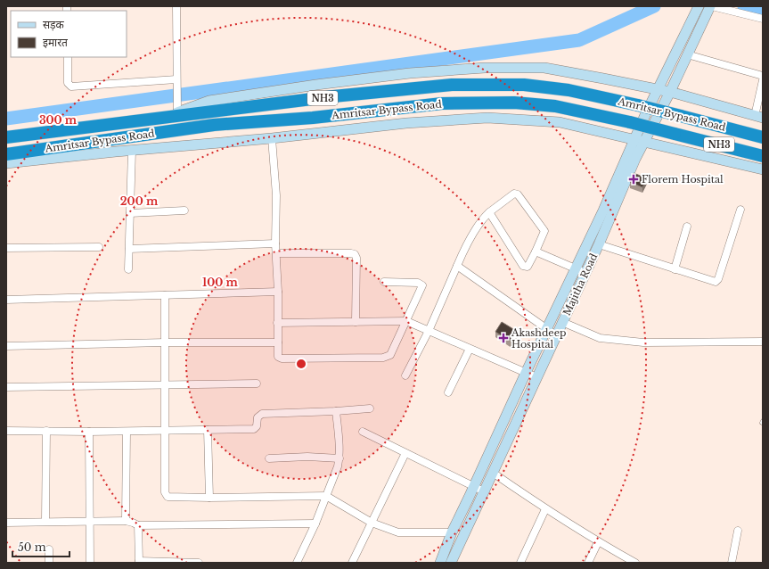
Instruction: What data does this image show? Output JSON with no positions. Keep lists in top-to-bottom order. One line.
{"streets":{"highway":["NH3","Amritsar Bypass Road"],"street":["Majitha Road"]},"places":{"health":["Florem Hospital","Akashdeep Hospital"]},"legend":["सड़क","इमारत"],"scale_bar":"50 m","rings":["300 m","200 m","100 m"]}
